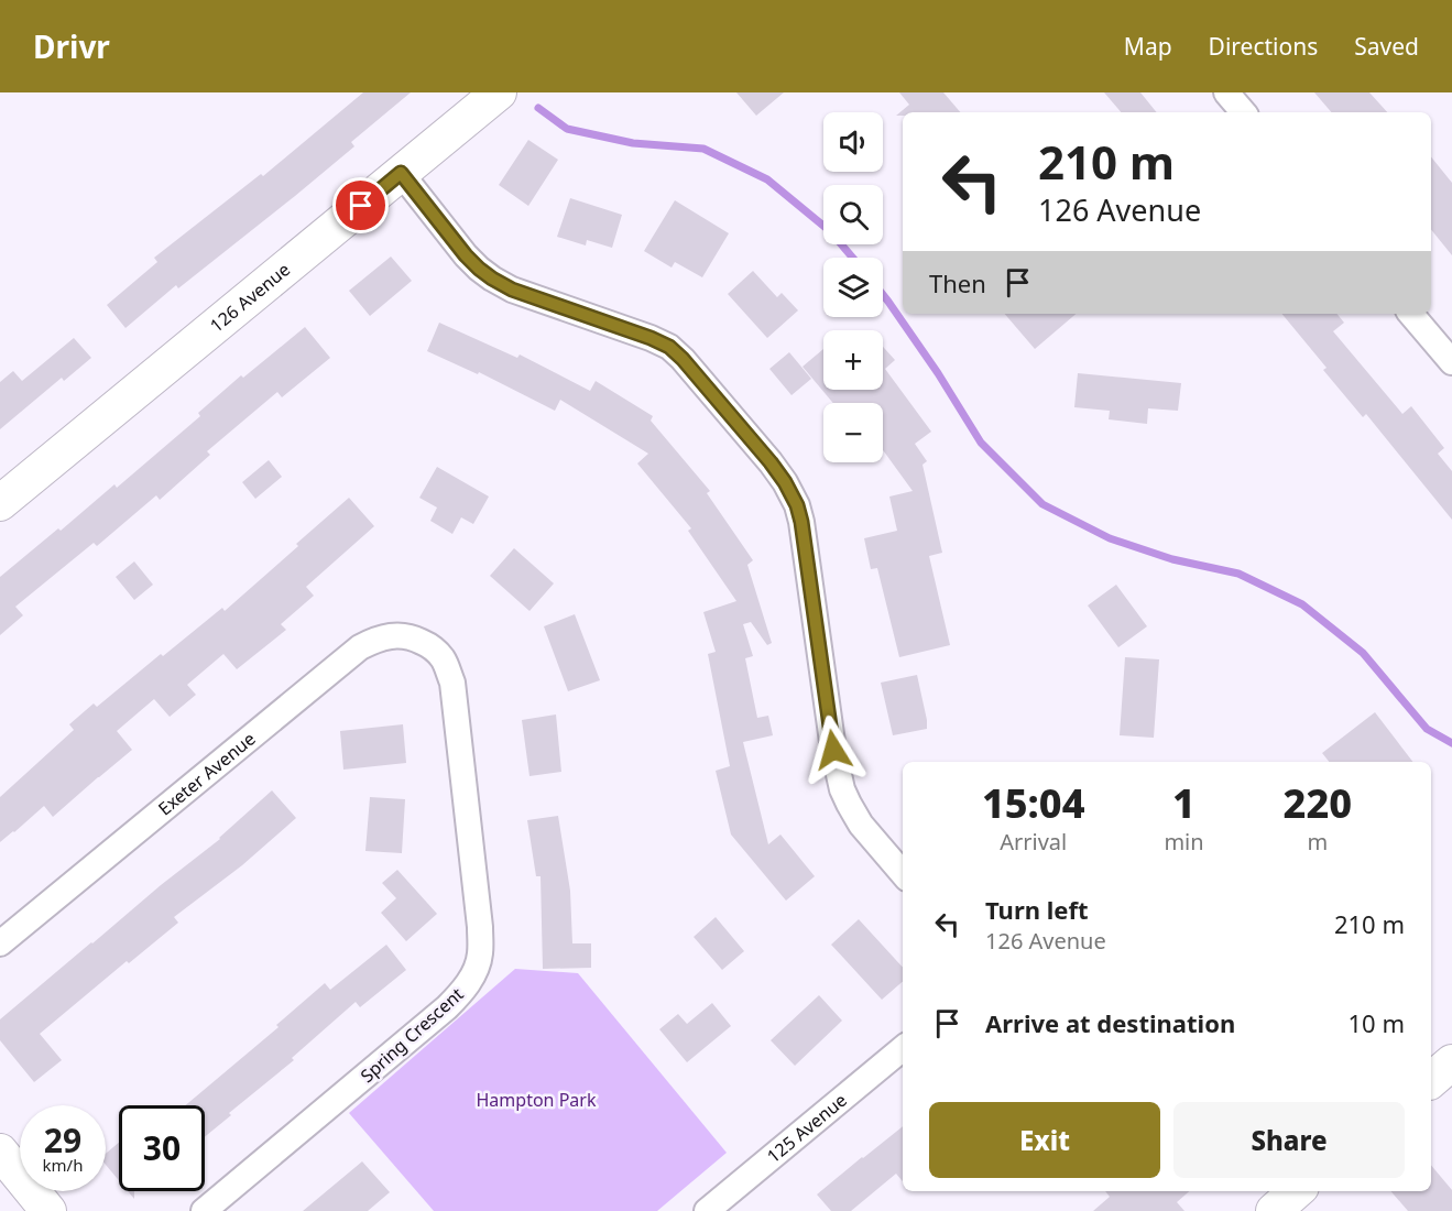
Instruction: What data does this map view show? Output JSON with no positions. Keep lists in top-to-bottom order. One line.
{"streets":{"street":["126 Avenue","Exeter Avenue","Spring Crescent","125 Avenue"]},"crossings":[["Exeter Avenue","Spring Crescent"]],"parks":["Hampton Park"],"page":{"header":"Drivr","nav":["Map","Directions","Saved"],"map_buttons":["+","−"],"turn":["210 m","126 Avenue"],"then":"Then","eta":["15:04","Arrival","1","min","220","m"],"list":[{"name":"Turn left","note":"126 Avenue","value":"210 m"},{"name":"Arrive at destination","value":"10 m"}],"buttons":["Exit","Share"],"speed":"29 km/h","limit":"30"}}
